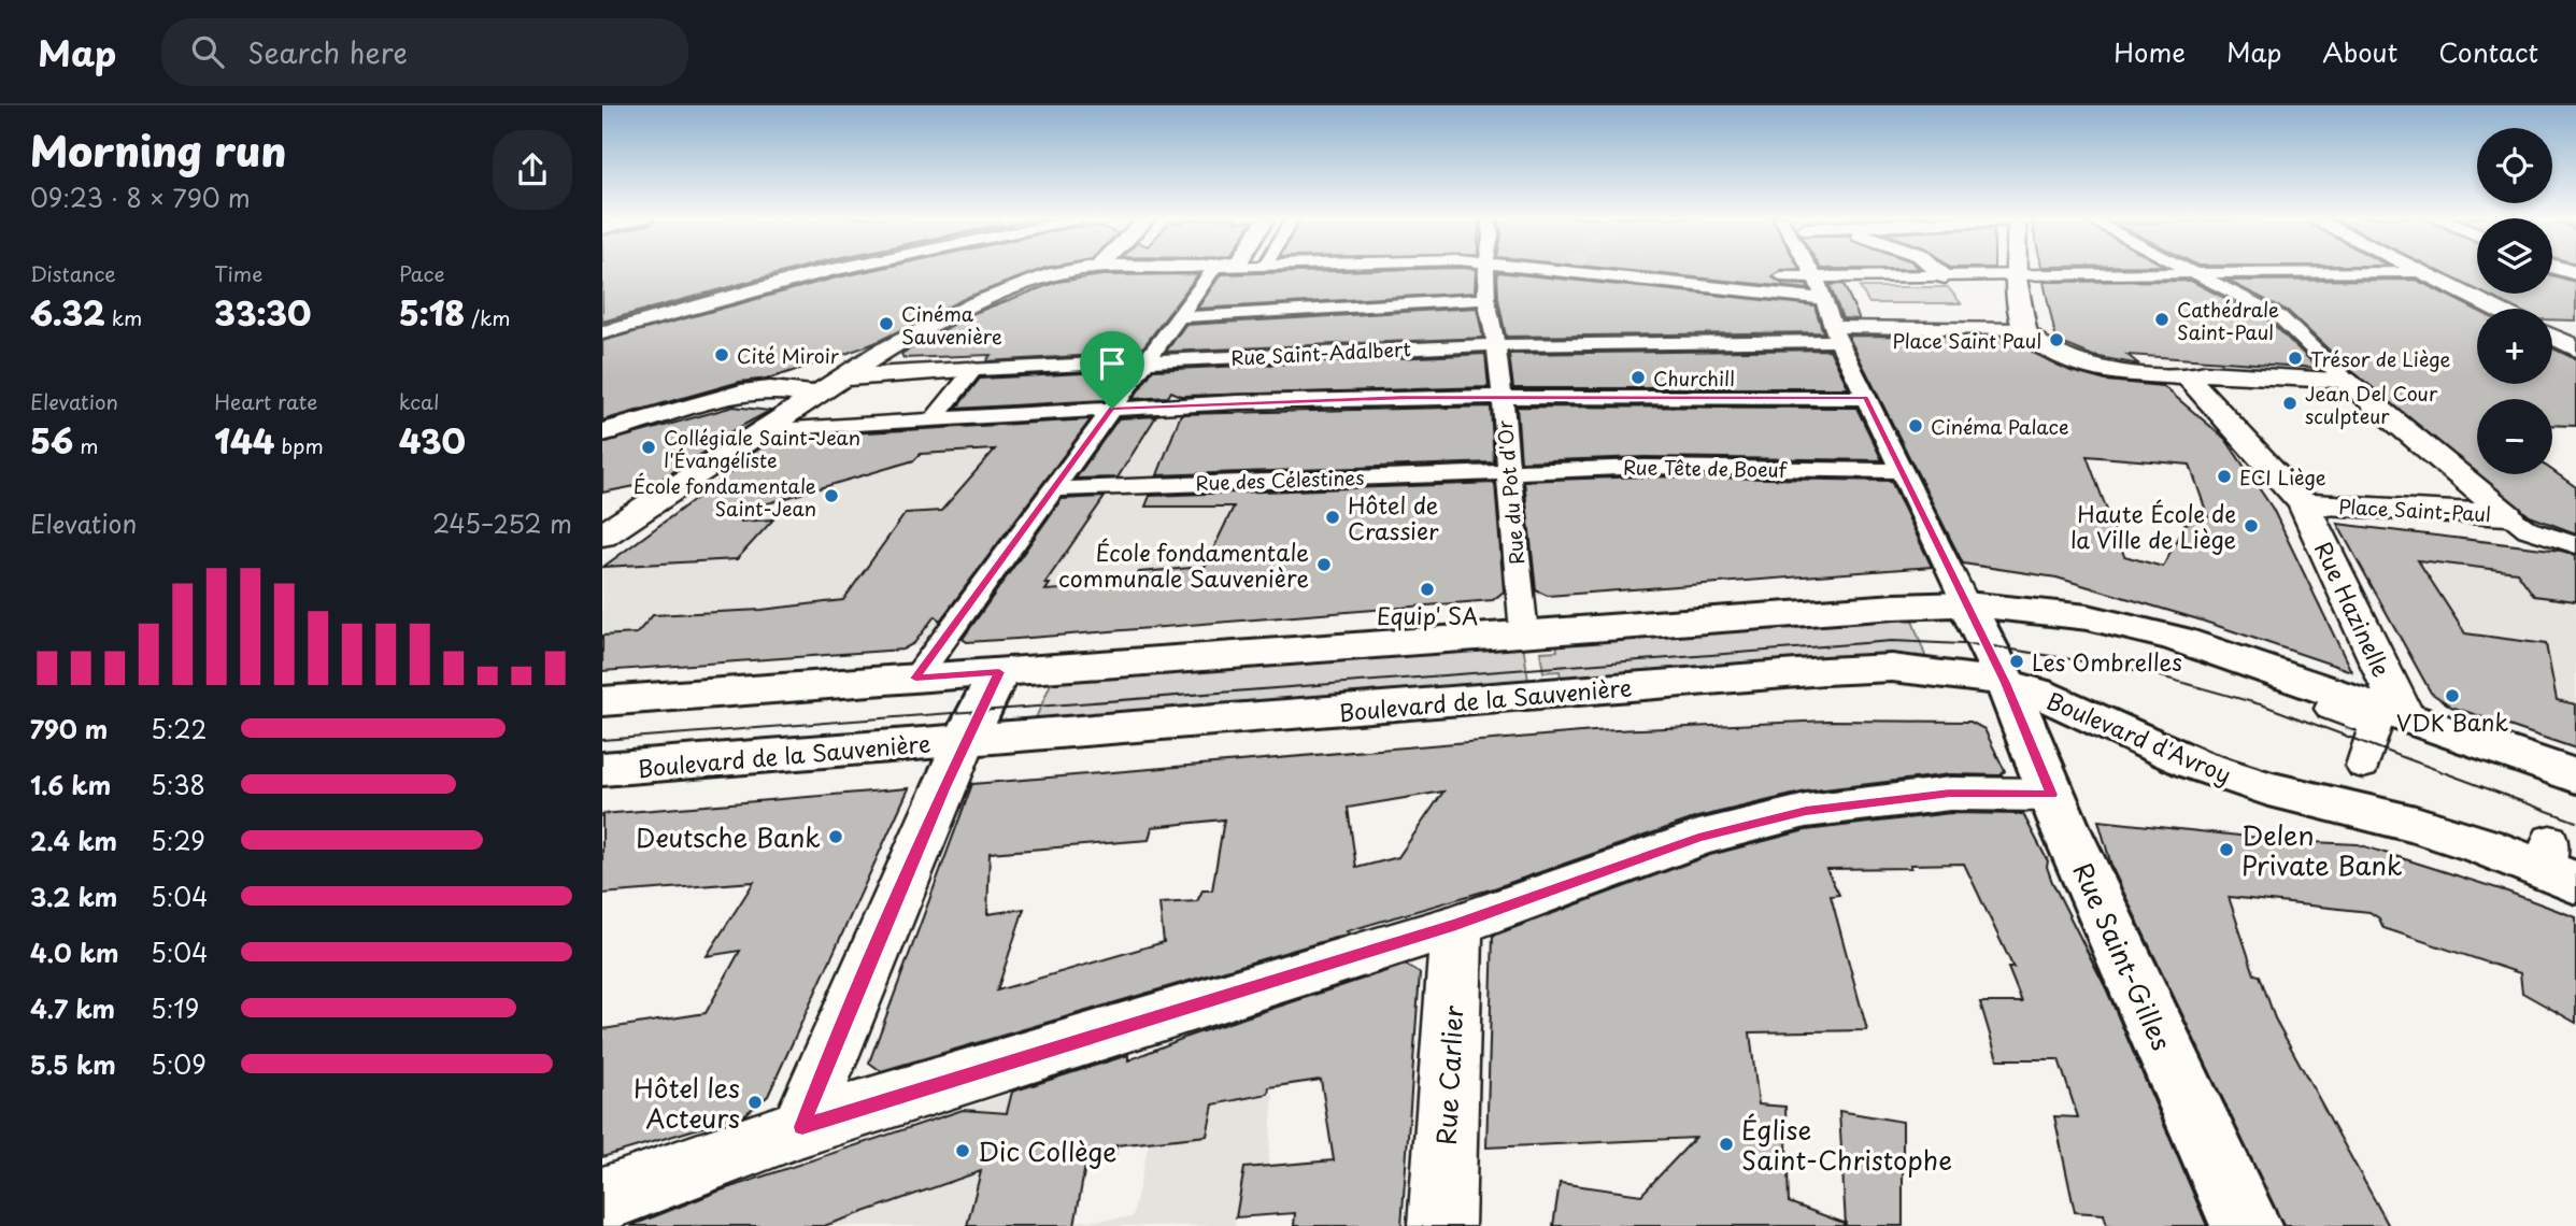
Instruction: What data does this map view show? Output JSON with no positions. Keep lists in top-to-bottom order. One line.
{"streets":{"street":["Rue Saint-Adalbert","Rue Tête de Boeuf","Rue des Célestines","Rue du Pot d'Or","Place Saint-Paul","Rue Hazinelle","Boulevard de la Sauvenière","Boulevard d'Avroy","Rue Saint-Gilles","Rue Carlier"]},"crossings":[["Rue Saint-Adalbert","Rue du Pot d'Or"],["Rue Tête de Boeuf","Rue des Célestines"],["Rue Tête de Boeuf","Rue du Pot d'Or"],["Rue des Célestines","Rue du Pot d'Or"],["Place Saint-Paul","Rue Hazinelle"],["Boulevard de la Sauvenière","Boulevard d'Avroy"],["Boulevard de la Sauvenière","Rue Saint-Gilles"],["Boulevard d'Avroy","Rue Saint-Gilles"]],"places":["Cathédrale Saint-Paul","Cinéma Sauvenière","Place Saint Paul","Cité Miroir","Trésor de Liège","Churchill","Jean Del Cour sculpteur","Cinéma Palace","Collégiale Saint-Jean l'Évangéliste","ECI Liège","École fondamentale Saint-Jean","Hôtel de Crassier","Haute École de la Ville de Liège","École fondamentale communale Sauvenière","Equip' SA","Les Ombrelles","VDK Bank","Deutsche Bank","Delen Private Bank","Hôtel les Acteurs","Église Saint-Christophe","Dic Collège"],"page":{"header":"Map","search":"Search here","nav":["Home","Map","About","Contact"],"heading":["Morning run","09:23 · 8 × 790 m"],"map_buttons":["+","−"],"stats":[["Distance","6.32 km"],["Time","33:30"],["Pace","5:18 /km"],["Elevation","56 m"],["Heart rate","144 bpm"],["kcal","430"]],"chart":["Elevation","245–252 m"],"list":[{"name":"790 m","note":"5:22"},{"name":"1.6 km","note":"5:38"},{"name":"2.4 km","note":"5:29"},{"name":"3.2 km","note":"5:04"},{"name":"4.0 km","note":"5:04"},{"name":"4.7 km","note":"5:19"},{"name":"5.5 km","note":"5:09"}]}}
